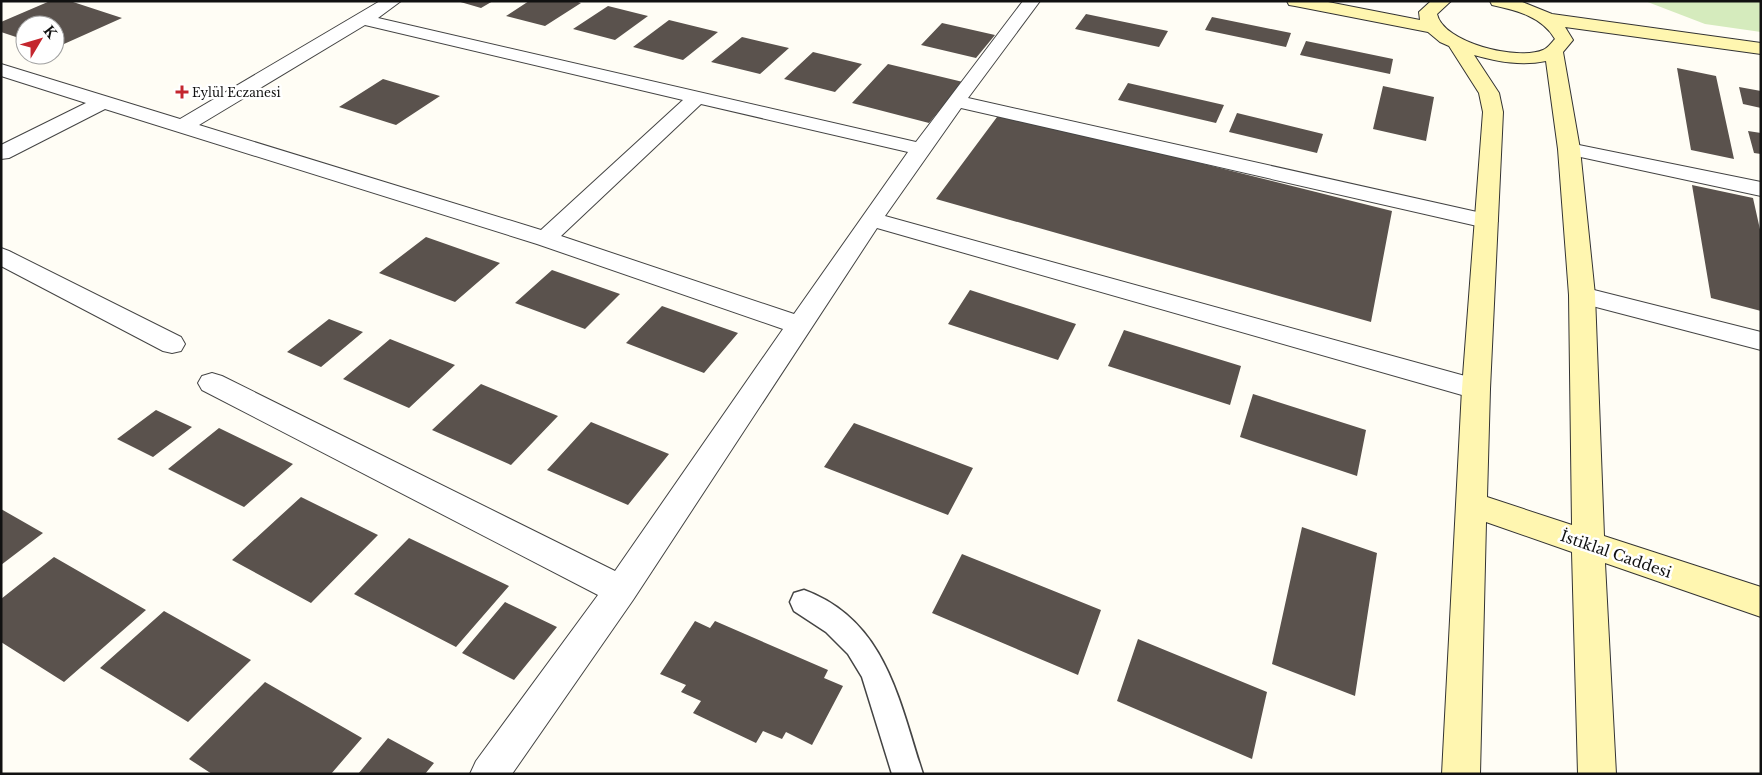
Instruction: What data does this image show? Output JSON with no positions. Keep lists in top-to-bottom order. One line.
{"streets":{"street":["İstiklal Caddesi"]},"places":{"health":["Eylül Eczanesi"]},"north":"top right"}
